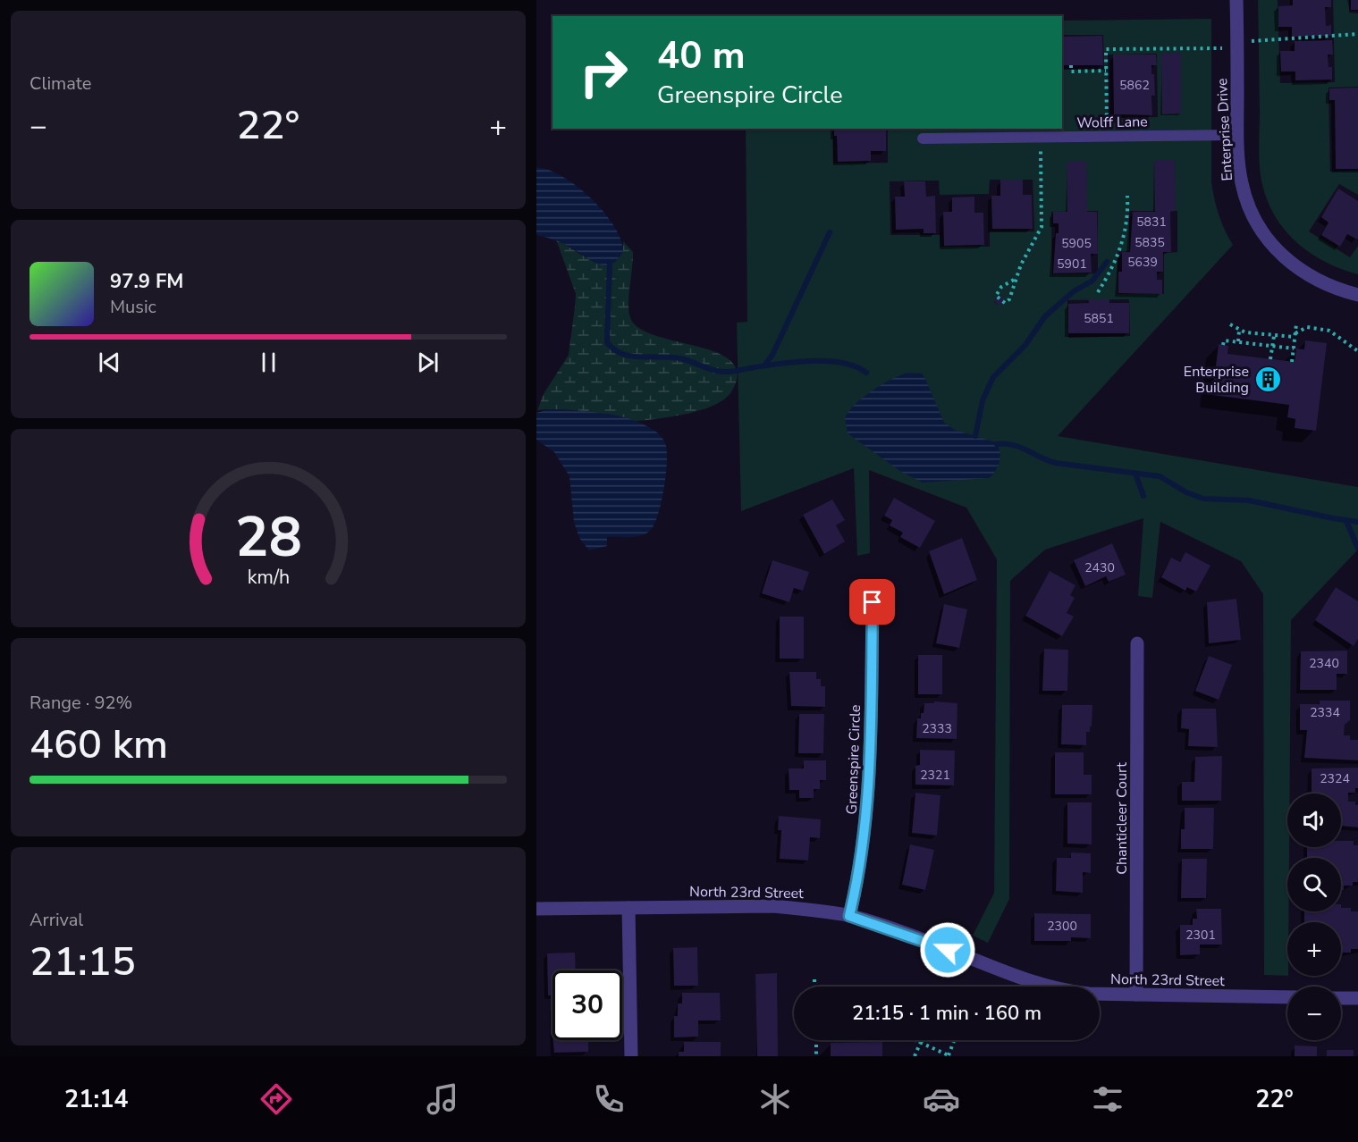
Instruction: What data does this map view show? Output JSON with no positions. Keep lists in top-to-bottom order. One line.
{"streets":{"street":["Enterprise Drive","Greenspire Circle","Chanticleer Court","North 23rd Street"],"lane":["Wolff Lane"]},"crossings":[["Wolff Lane","Enterprise Drive"],["Greenspire Circle","North 23rd Street"],["Chanticleer Court","North 23rd Street"]],"places":{"building":["Enterprise Building"]},"house_numbers":["5862","5831","5835","5905","5639","5901","5851","2430","2340","2334","2333","2321","2324","2300","2301"],"page":{"tile":["Climate",["Range · 92%","460 km"],["Arrival","21:15"]],"turn":["40 m","Greenspire Circle"],"heat":["−","22°","+"],"song":["97.9 FM","Music"],"map_buttons":["+","−"],"limit":"30","trip":"21:15 · 1 min · 160 m","tabs":["21:14","22°"],"gauge":["28","km/h"]}}
